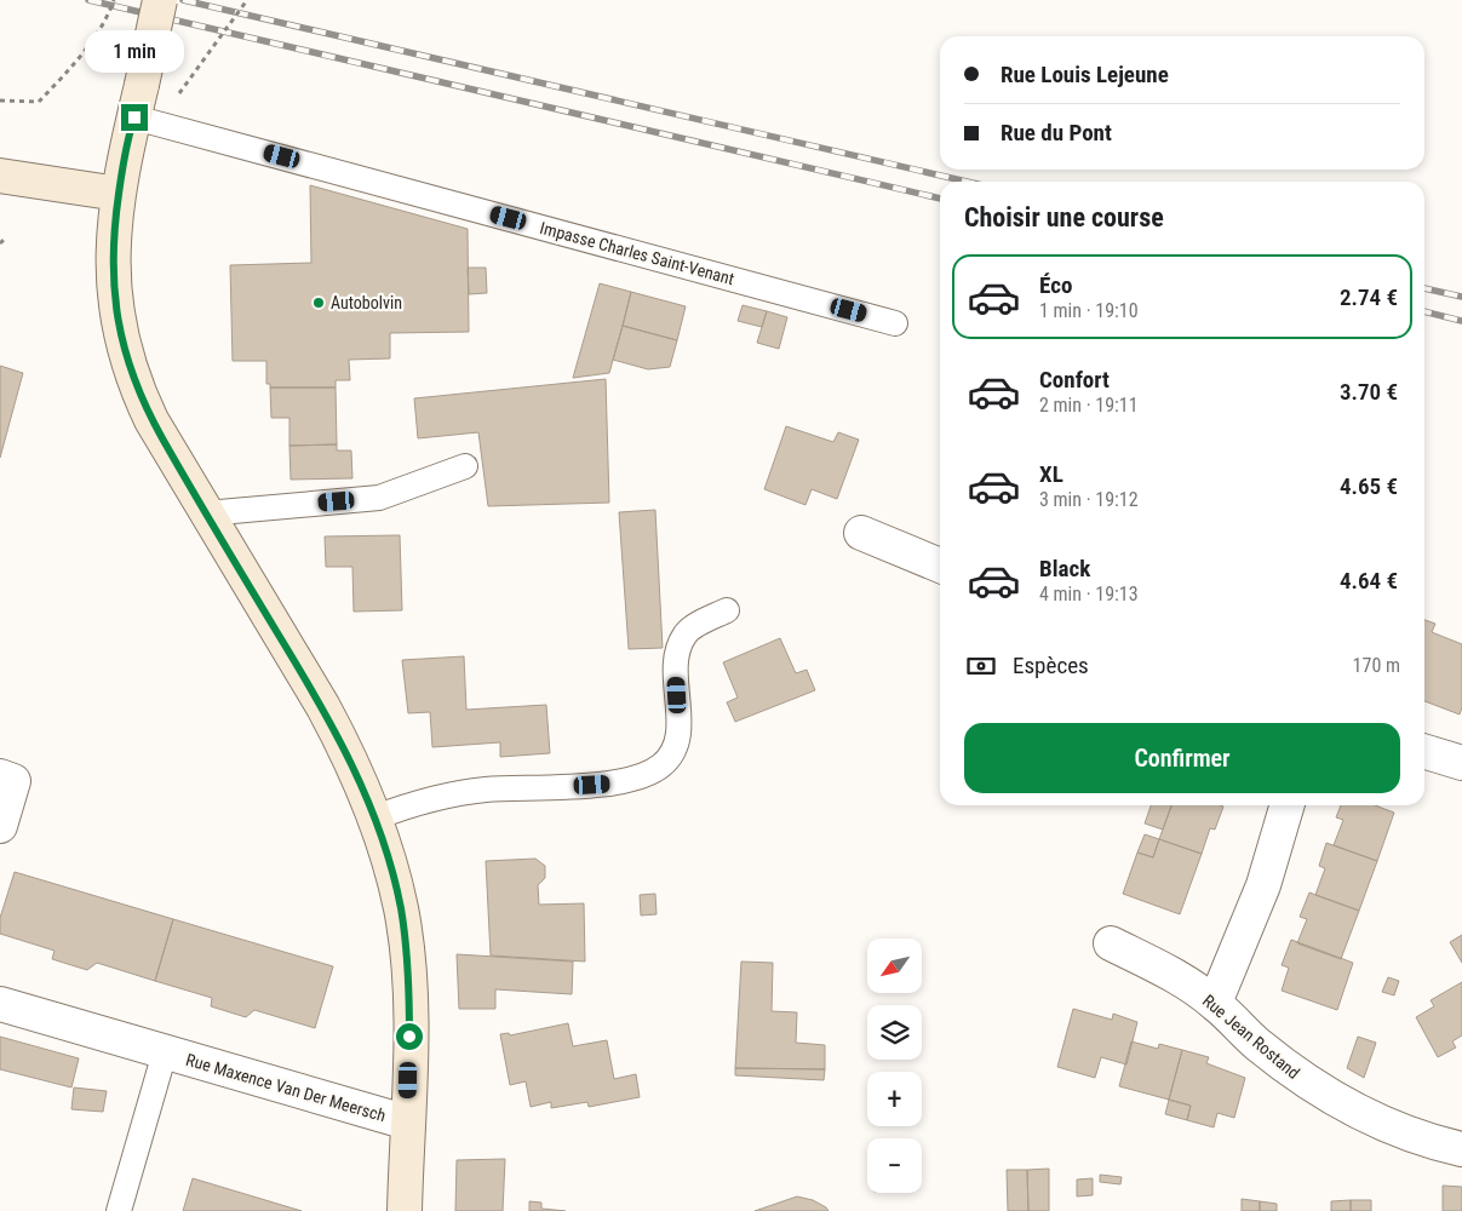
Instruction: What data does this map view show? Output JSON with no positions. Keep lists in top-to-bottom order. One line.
{"streets":{"street":["Rue Jean Rostand","Rue Maxence Van Der Meersch"],"lane":["Impasse Charles Saint-Venant"]},"places":["Autobolvin"],"north":"bottom left","page":{"bubble":"1 min","banner":["Rue Louis Lejeune","Rue du Pont"],"heading":"Choisir une course","list":[{"name":"Éco","note":"1 min · 19:10","value":"2.74 €"},{"name":"Confort","note":"2 min · 19:11","value":"3.70 €"},{"name":"XL","note":"3 min · 19:12","value":"4.65 €"},{"name":"Black","note":"4 min · 19:13","value":"4.64 €"}],"pay":["Espèces","170 m"],"buttons":"Confirmer","map_buttons":["+","−"]}}
